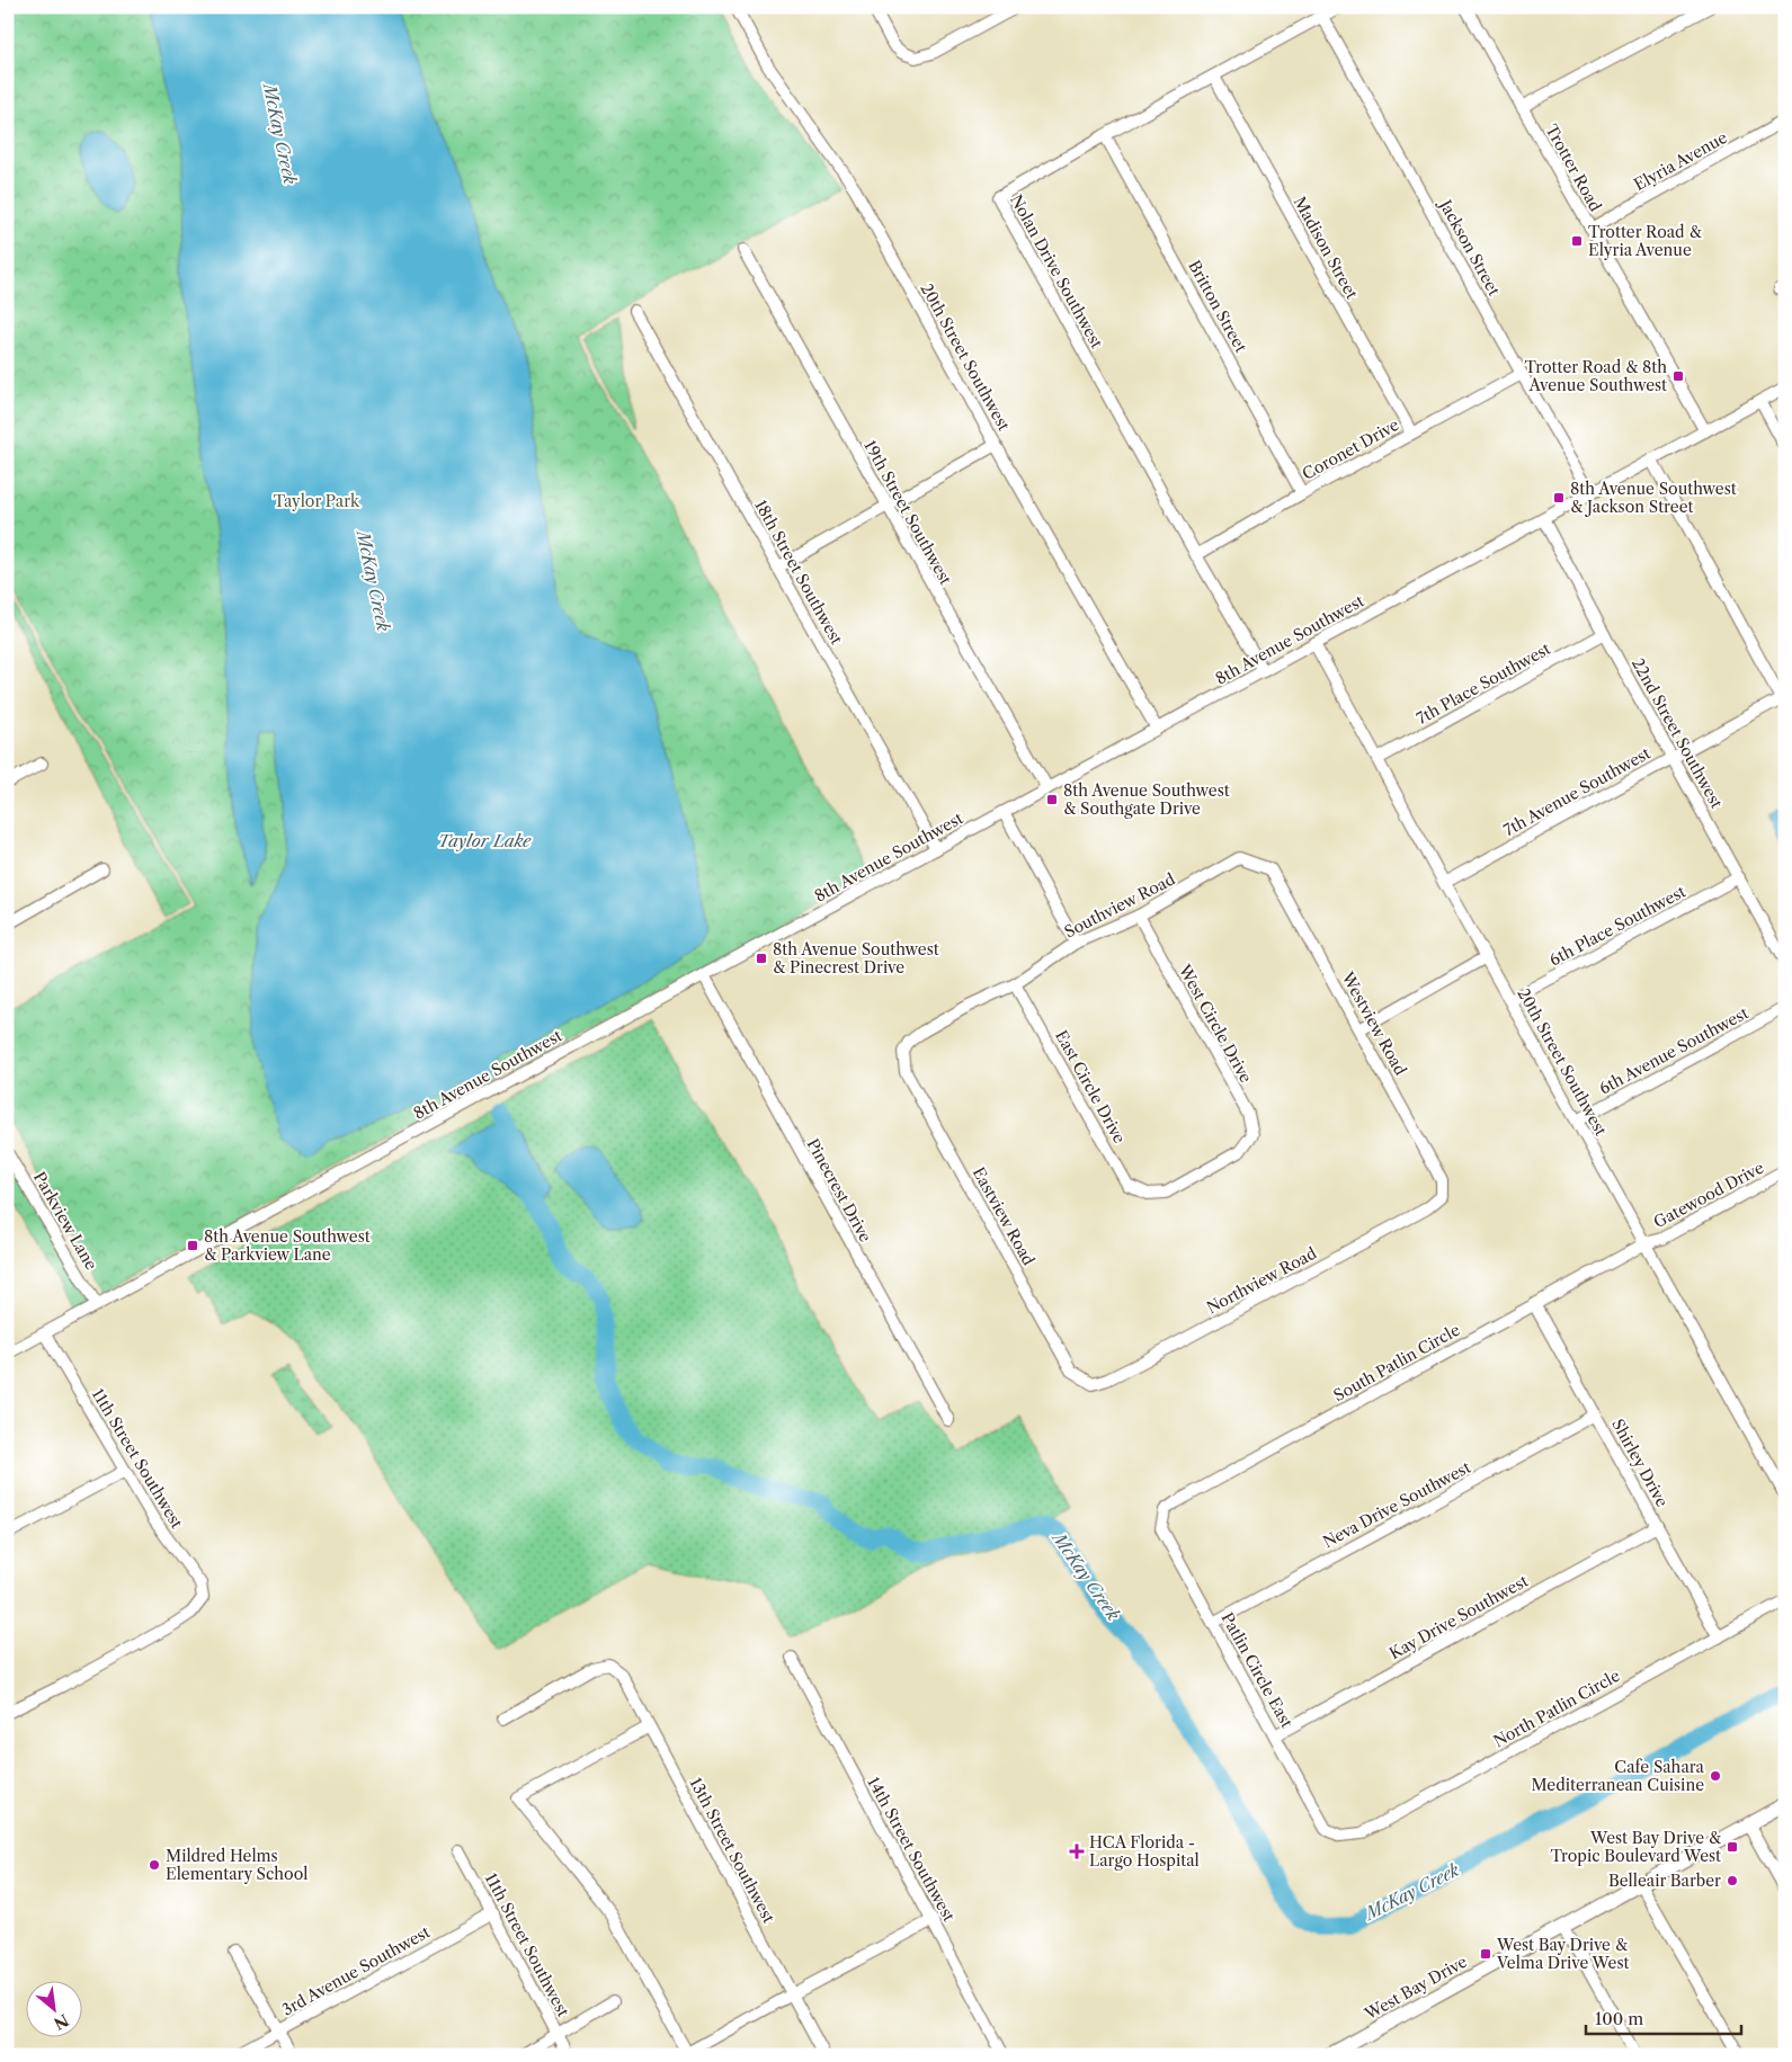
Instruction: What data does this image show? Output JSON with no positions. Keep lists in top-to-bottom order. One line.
{"streets":{"main road":["West Bay Drive"],"street":["Elyria Avenue","Trotter Road","Madison Street","Jackson Street","Nolan Drive Southwest","Britton Street","20th Street Southwest","Coronet Drive","19th Street Southwest","18th Street Southwest","8th Avenue Southwest","7th Place Southwest","22nd Street Southwest","7th Avenue Southwest","Southview Road","6th Place Southwest","West Circle Drive","Westview Road","6th Avenue Southwest","East Circle Drive","Pinecrest Drive","Gatewood Drive","Eastview Road","Parkview Lane","Northview Road","South Patlin Circle","11th Street Southwest","Shirley Drive","Neva Drive Southwest","Kay Drive Southwest","Patlin Circle East","North Patlin Circle","14th Street Southwest","13th Street Southwest","3rd Avenue Southwest"]},"crossings":[["Elyria Avenue","Trotter Road"],["Trotter Road","8th Avenue Southwest"],["Madison Street","Nolan Drive Southwest"],["Madison Street","Coronet Drive"],["Jackson Street","Nolan Drive Southwest"],["Jackson Street","Coronet Drive"],["Jackson Street","8th Avenue Southwest"],["Nolan Drive Southwest","Britton Street"],["Nolan Drive Southwest","Coronet Drive"],["Nolan Drive Southwest","8th Avenue Southwest"],["Britton Street","Coronet Drive"],["20th Street Southwest","8th Avenue Southwest"],["20th Street Southwest","7th Place Southwest"],["20th Street Southwest","7th Avenue Southwest"],["20th Street Southwest","6th Place Southwest"],["20th Street Southwest","6th Avenue Southwest"],["20th Street Southwest","Gatewood Drive"],["20th Street Southwest","South Patlin Circle"],["19th Street Southwest","8th Avenue Southwest"],["18th Street Southwest","8th Avenue Southwest"],["8th Avenue Southwest","22nd Street Southwest"],["8th Avenue Southwest","Pinecrest Drive"],["8th Avenue Southwest","Parkview Lane"],["8th Avenue Southwest","11th Street Southwest"],["7th Place Southwest","22nd Street Southwest"],["22nd Street Southwest","7th Avenue Southwest"],["22nd Street Southwest","6th Place Southwest"],["Southview Road","West Circle Drive"],["Southview Road","Westview Road"],["Southview Road","East Circle Drive"],["Southview Road","Eastview Road"],["West Circle Drive","East Circle Drive"],["Westview Road","Northview Road"],["Gatewood Drive","South Patlin Circle"],["Eastview Road","Northview Road"],["South Patlin Circle","Shirley Drive"],["South Patlin Circle","Patlin Circle East"],["11th Street Southwest","3rd Avenue Southwest"],["Shirley Drive","Neva Drive Southwest"],["Shirley Drive","Kay Drive Southwest"],["Shirley Drive","North Patlin Circle"],["Neva Drive Southwest","Patlin Circle East"],["Kay Drive Southwest","Patlin Circle East"],["Patlin Circle East","North Patlin Circle"]],"water":["McKay Creek","Taylor Lake"],"parks":["Taylor Park"],"places":{"transit":["Trotter Road & Elyria Avenue","Trotter Road & 8th Avenue Southwest","8th Avenue Southwest & Jackson Street","8th Avenue Southwest & Southgate Drive","8th Avenue Southwest & Pinecrest Drive","8th Avenue Southwest & Parkview Lane","West Bay Drive & Tropic Boulevard West","West Bay Drive & Velma Drive West"],"other":["Cafe Sahara Mediterranean Cuisine","Mildred Helms Elementary School","Belleair Barber"],"health":["HCA Florida - Largo Hospital"]},"scale_bar":"100 m","north":"bottom right"}
